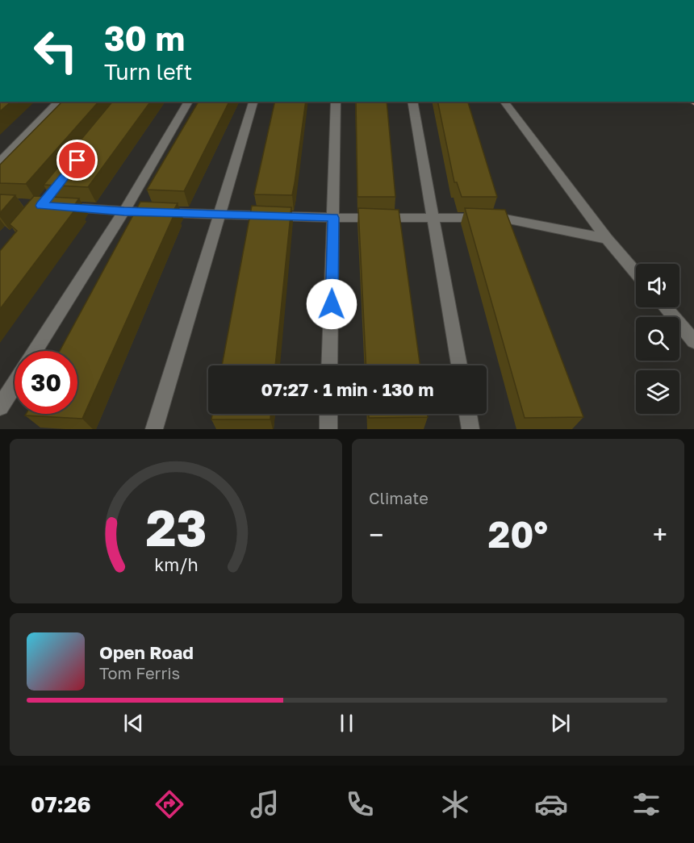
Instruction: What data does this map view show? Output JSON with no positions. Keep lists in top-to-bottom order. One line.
{"page":{"turn":["30 m","Turn left"],"limit":"30","trip":"07:27 · 1 min · 130 m","tile":"Climate","heat":["−","20°","+"],"song":["Open Road","Tom Ferris"],"tabs":"07:26","gauge":["23","km/h"]}}
